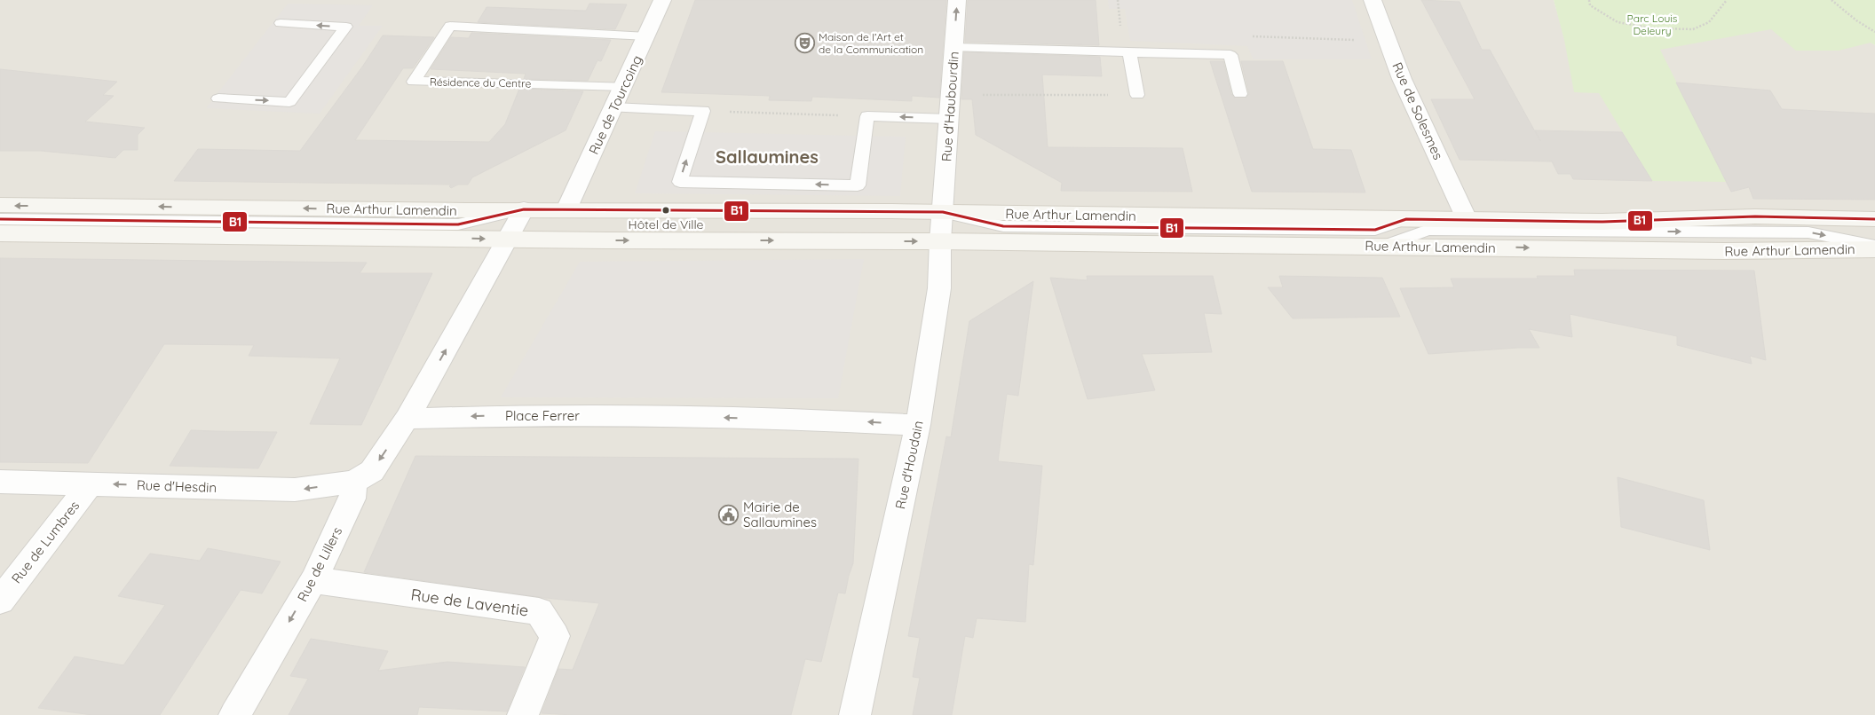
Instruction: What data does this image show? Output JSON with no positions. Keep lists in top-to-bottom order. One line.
{"streets":{"main road":["Rue Arthur Lamendin"],"street":["Rue de Tourcoing","Rue d'Haubourdin","Rue de Solesmes","Place Ferrer","Rue d'Houdain","Rue d'Hesdin","Rue de Lumbres","Rue de Lillers","Rue de Laventie"],"lane":["Résidence du Centre"]},"crossings":[["Résidence du Centre","Rue de Tourcoing"],["Rue de Tourcoing","Rue Arthur Lamendin"],["Rue d'Haubourdin","Rue Arthur Lamendin"],["Rue d'Haubourdin","Rue d'Houdain"],["Rue de Solesmes","Rue Arthur Lamendin"],["Rue Arthur Lamendin","Rue d'Houdain"],["Place Ferrer","Rue d'Houdain"],["Rue d'Hesdin","Rue de Lumbres"],["Rue d'Hesdin","Rue de Lillers"],["Rue de Lillers","Rue de Laventie"]],"one_way":["Place Ferrer","Rue d'Hesdin","Rue de Lillers"],"districts":["Sallaumines"],"parks":["Parc Louis Deleury"],"places":{"theatre":["Maison de l’Art et de la Communication"],"other":["Hôtel de Ville"],"public building":["Mairie de Sallaumines"]},"lines":["transit line B1"]}
